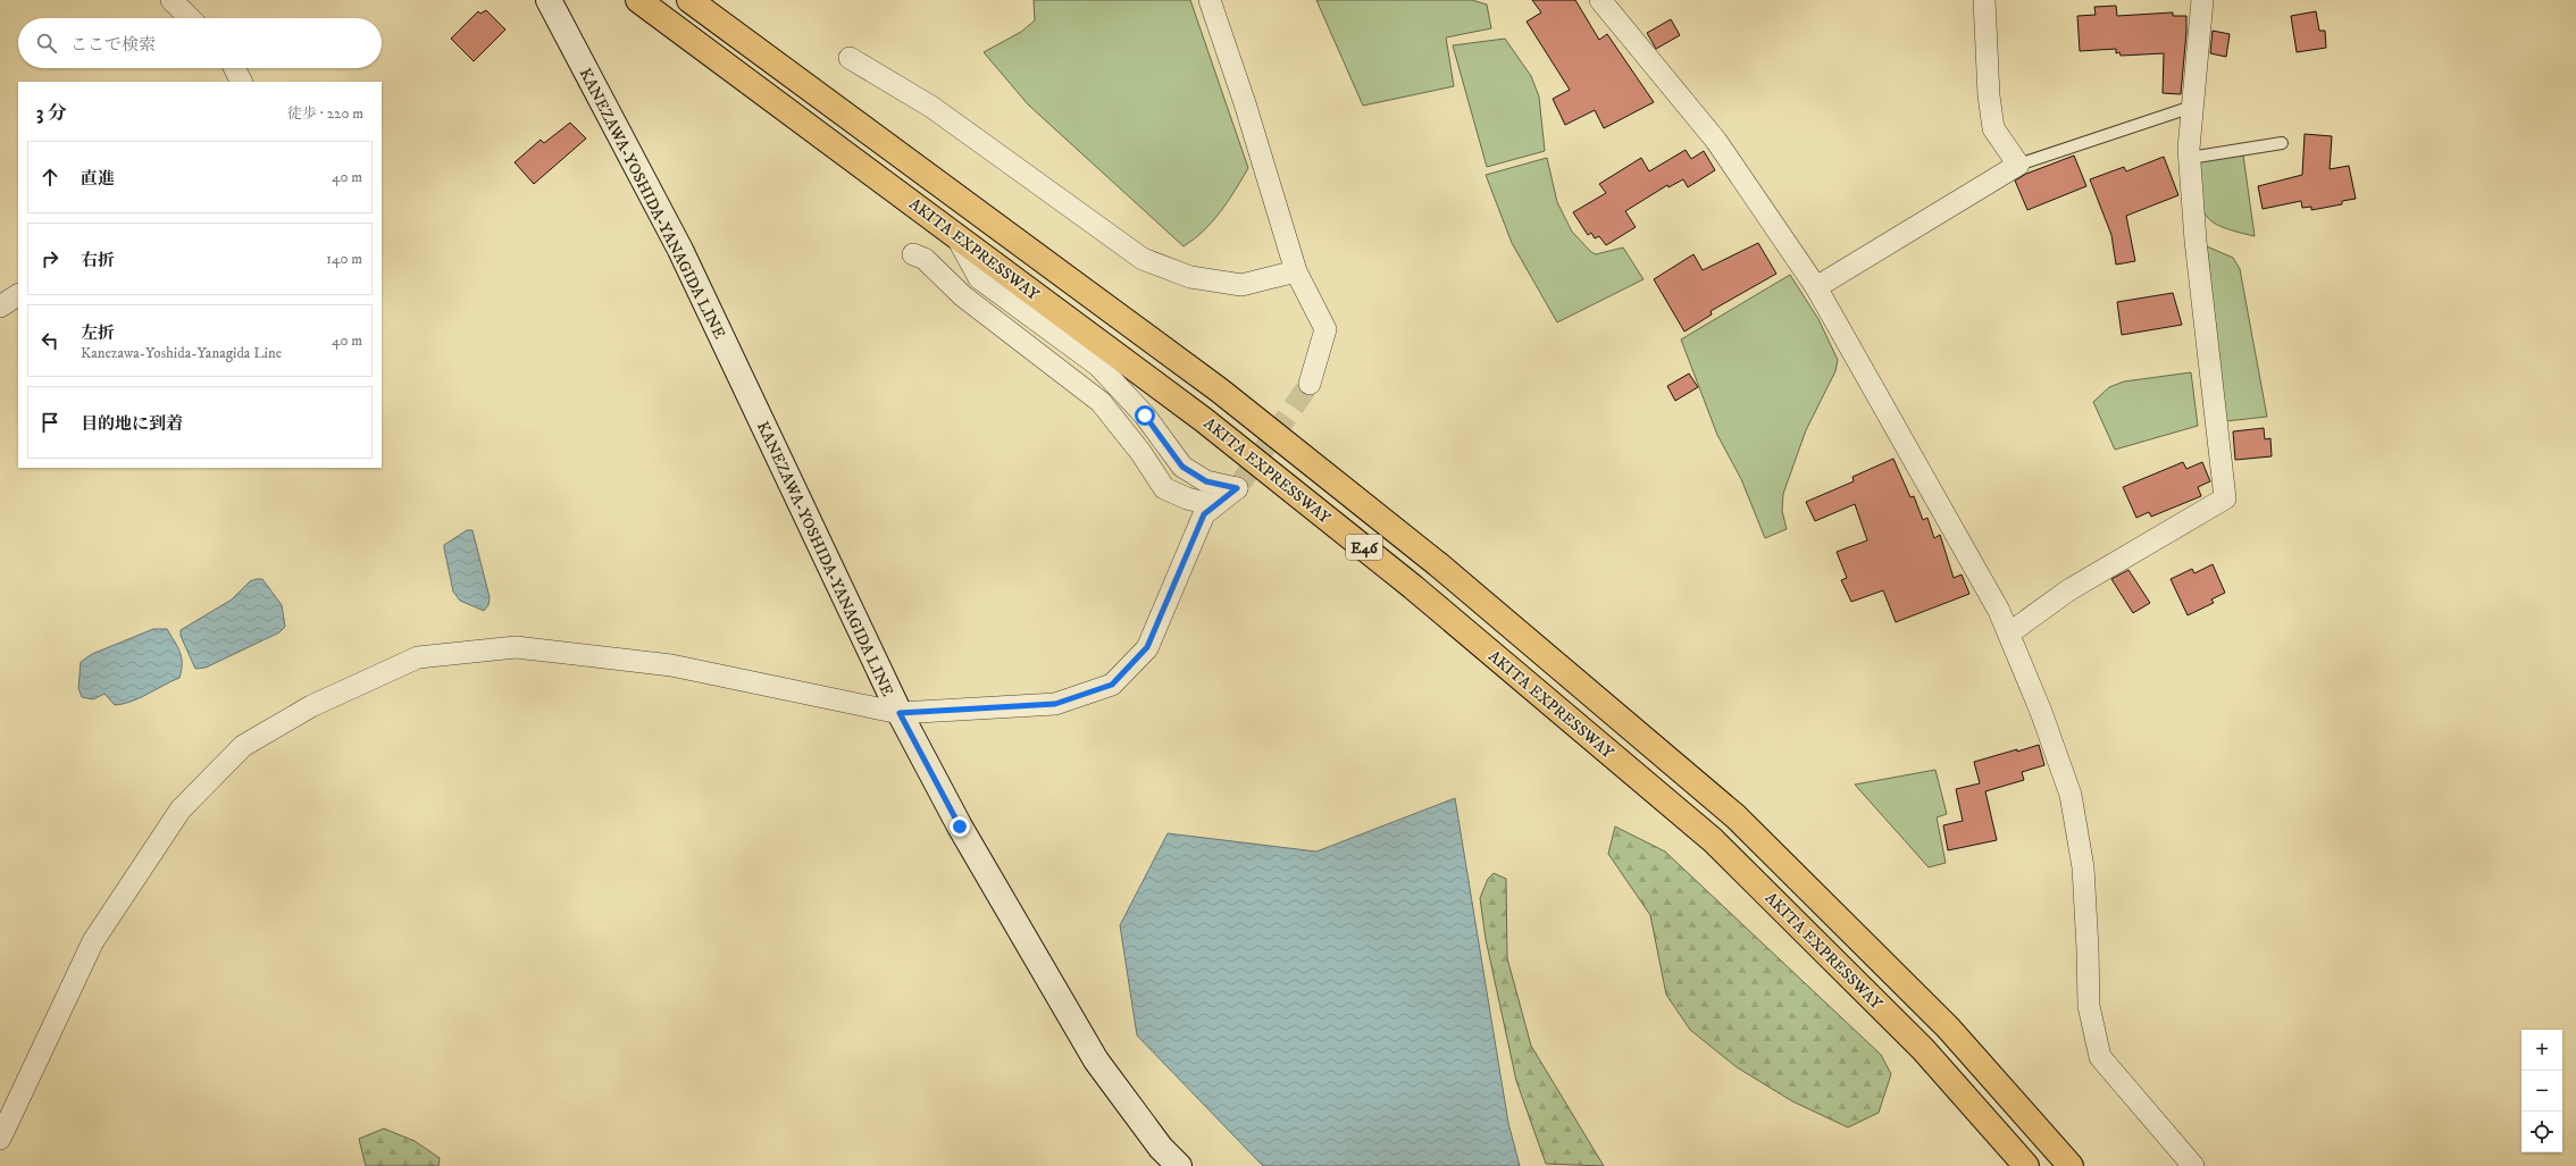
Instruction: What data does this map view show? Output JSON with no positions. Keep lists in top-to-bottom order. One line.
{"streets":{"highway":["AKITA EXPRESSWAY","E46"],"main road":["KANEZAWA-YOSHIDA-YANAGIDA LINE"]},"page":{"search":"ここで検索","heading":["3 分","徒歩 · 220 m"],"list":[["直進","40 m"],["右折","140 m"],["左折","Kanezawa-Yoshida-Yanagida Line","40 m"],"目的地に到着"],"map_buttons":["+","−"]}}
